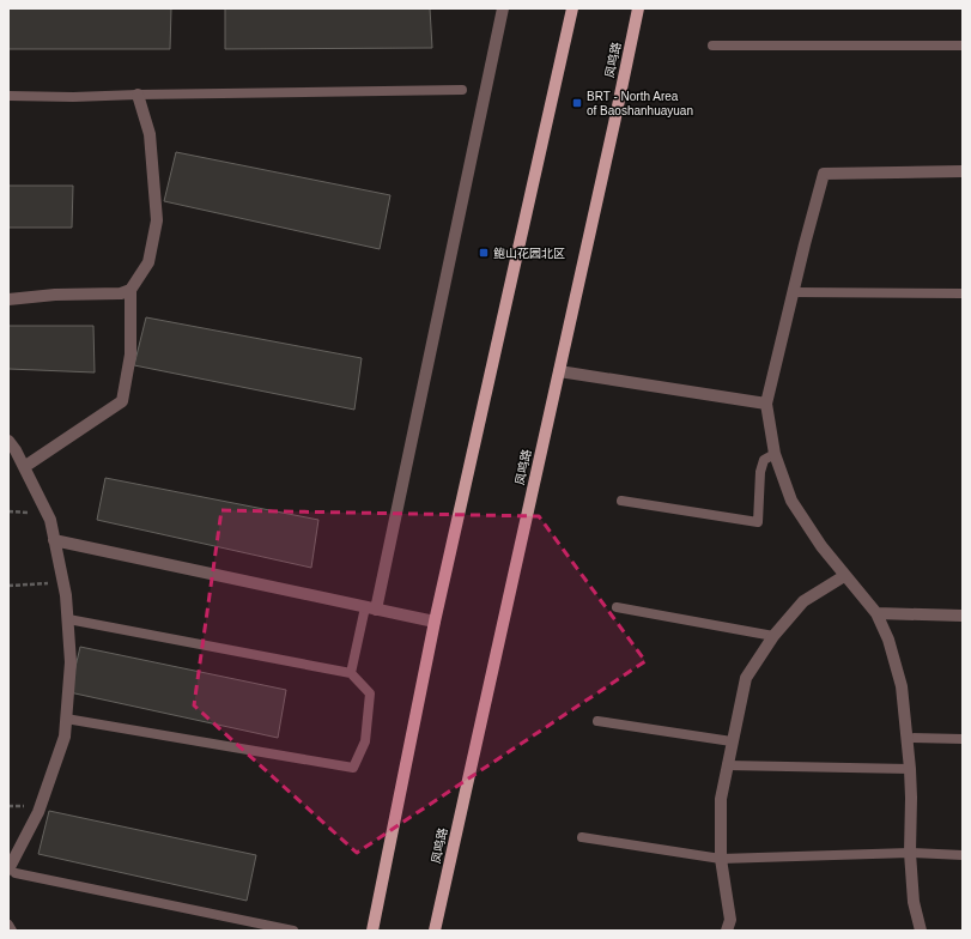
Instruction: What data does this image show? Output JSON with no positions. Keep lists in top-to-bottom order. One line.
{"streets":{"main road":["凤鸣路"]},"places":{"transit":["BRT - North Area of Baoshanhuayuan","鲍山花园北区"]}}
